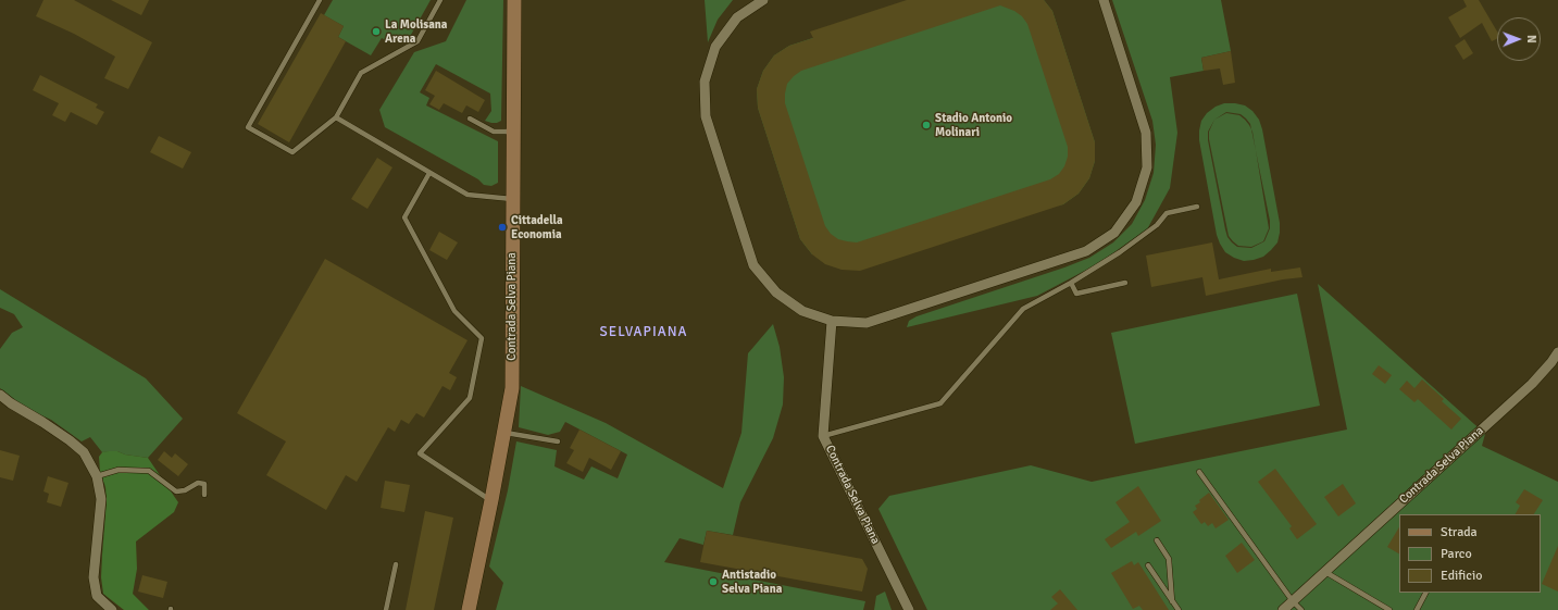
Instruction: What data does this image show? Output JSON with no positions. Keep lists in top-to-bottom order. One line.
{"streets":{"street":["Contrada Selva Piana"]},"districts":["SELVAPIANA"],"places":["La Molisana Arena","Stadio Antonio Molinari","Cittadella Economia","Antistadio Selva Piana"],"legend":["Strada","Parco","Edificio"],"north":"right"}
